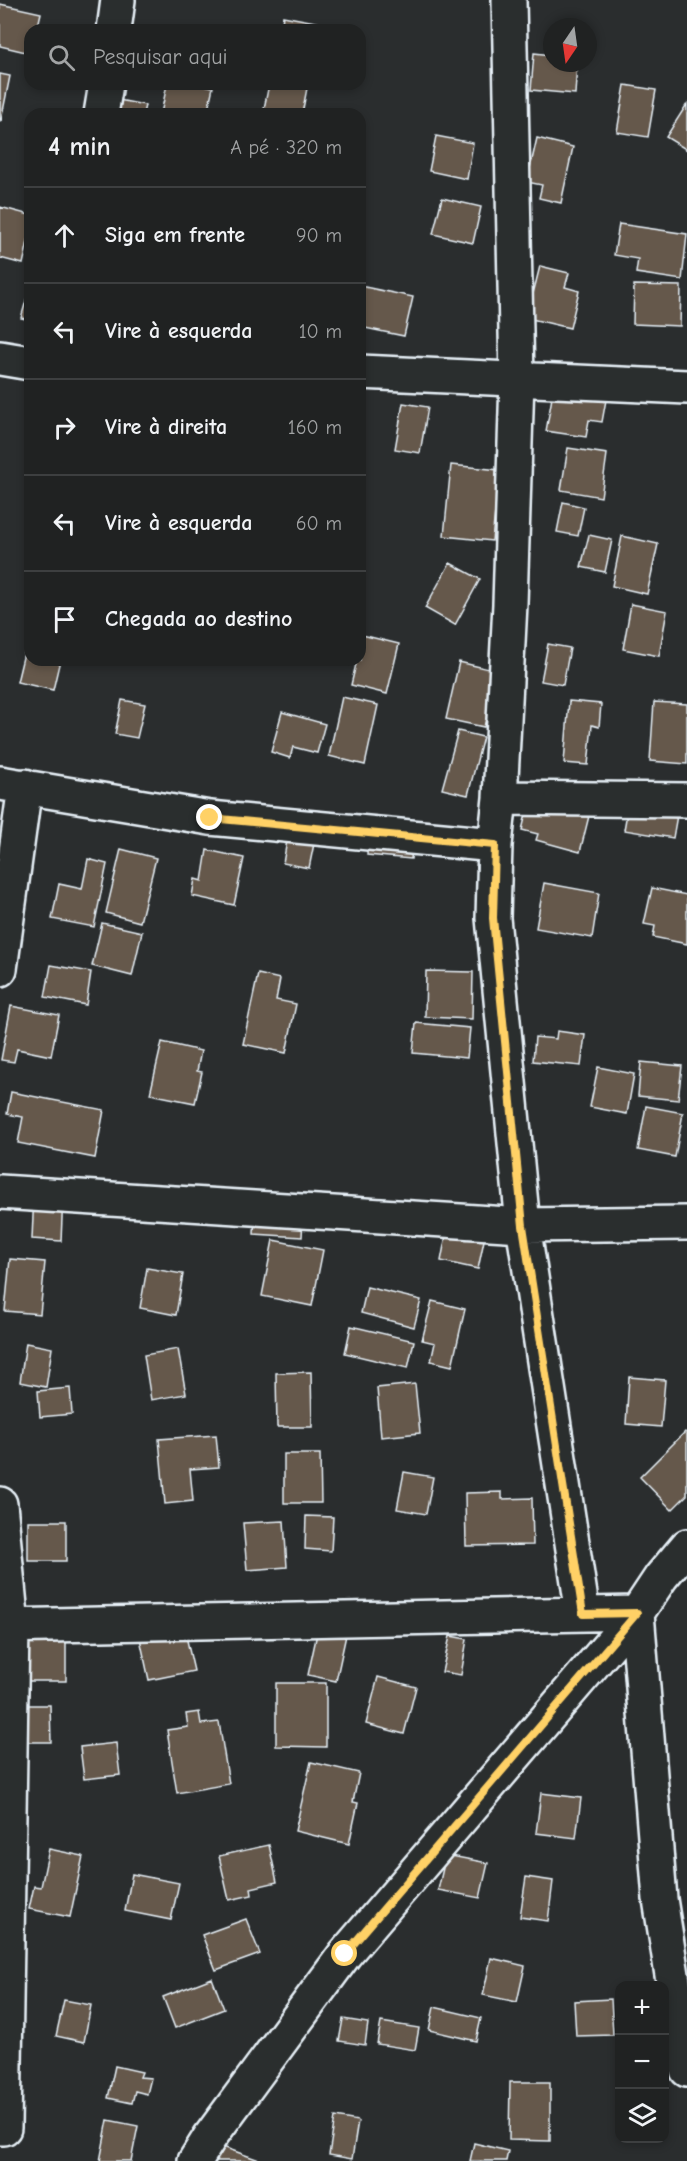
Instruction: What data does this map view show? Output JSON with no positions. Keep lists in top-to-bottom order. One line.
{"north":"bottom","page":{"search":"Pesquisar aqui","heading":["4 min","A pé · 320 m"],"list":[["Siga em frente","90 m"],["Vire à esquerda","10 m"],["Vire à direita","160 m"],["Vire à esquerda","60 m"],"Chegada ao destino"],"map_buttons":["+","−"]}}
